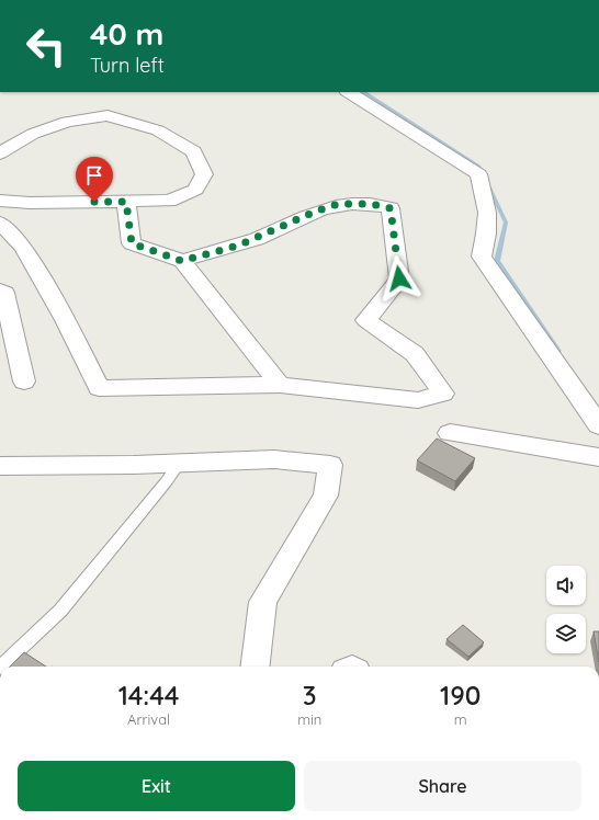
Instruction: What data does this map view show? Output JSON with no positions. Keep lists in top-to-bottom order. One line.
{"page":{"turn":["40 m","Turn left"],"eta":["14:44","Arrival","3","min","190","m"],"buttons":["Exit","Share"]}}
